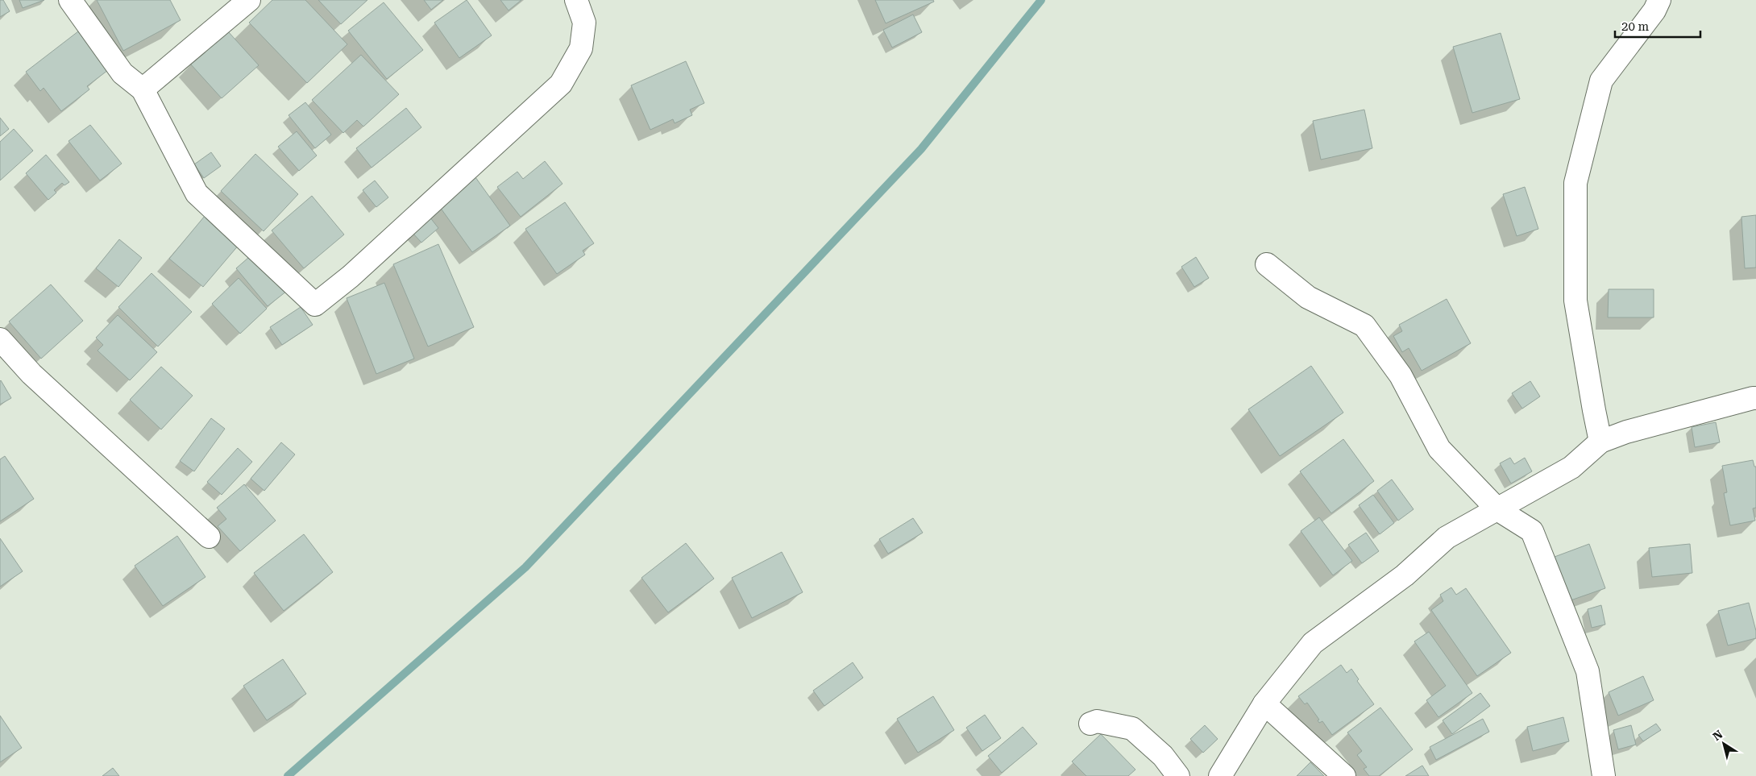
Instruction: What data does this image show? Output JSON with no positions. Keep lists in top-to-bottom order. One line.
{"scale_bar":"20 m","north":"top left"}
